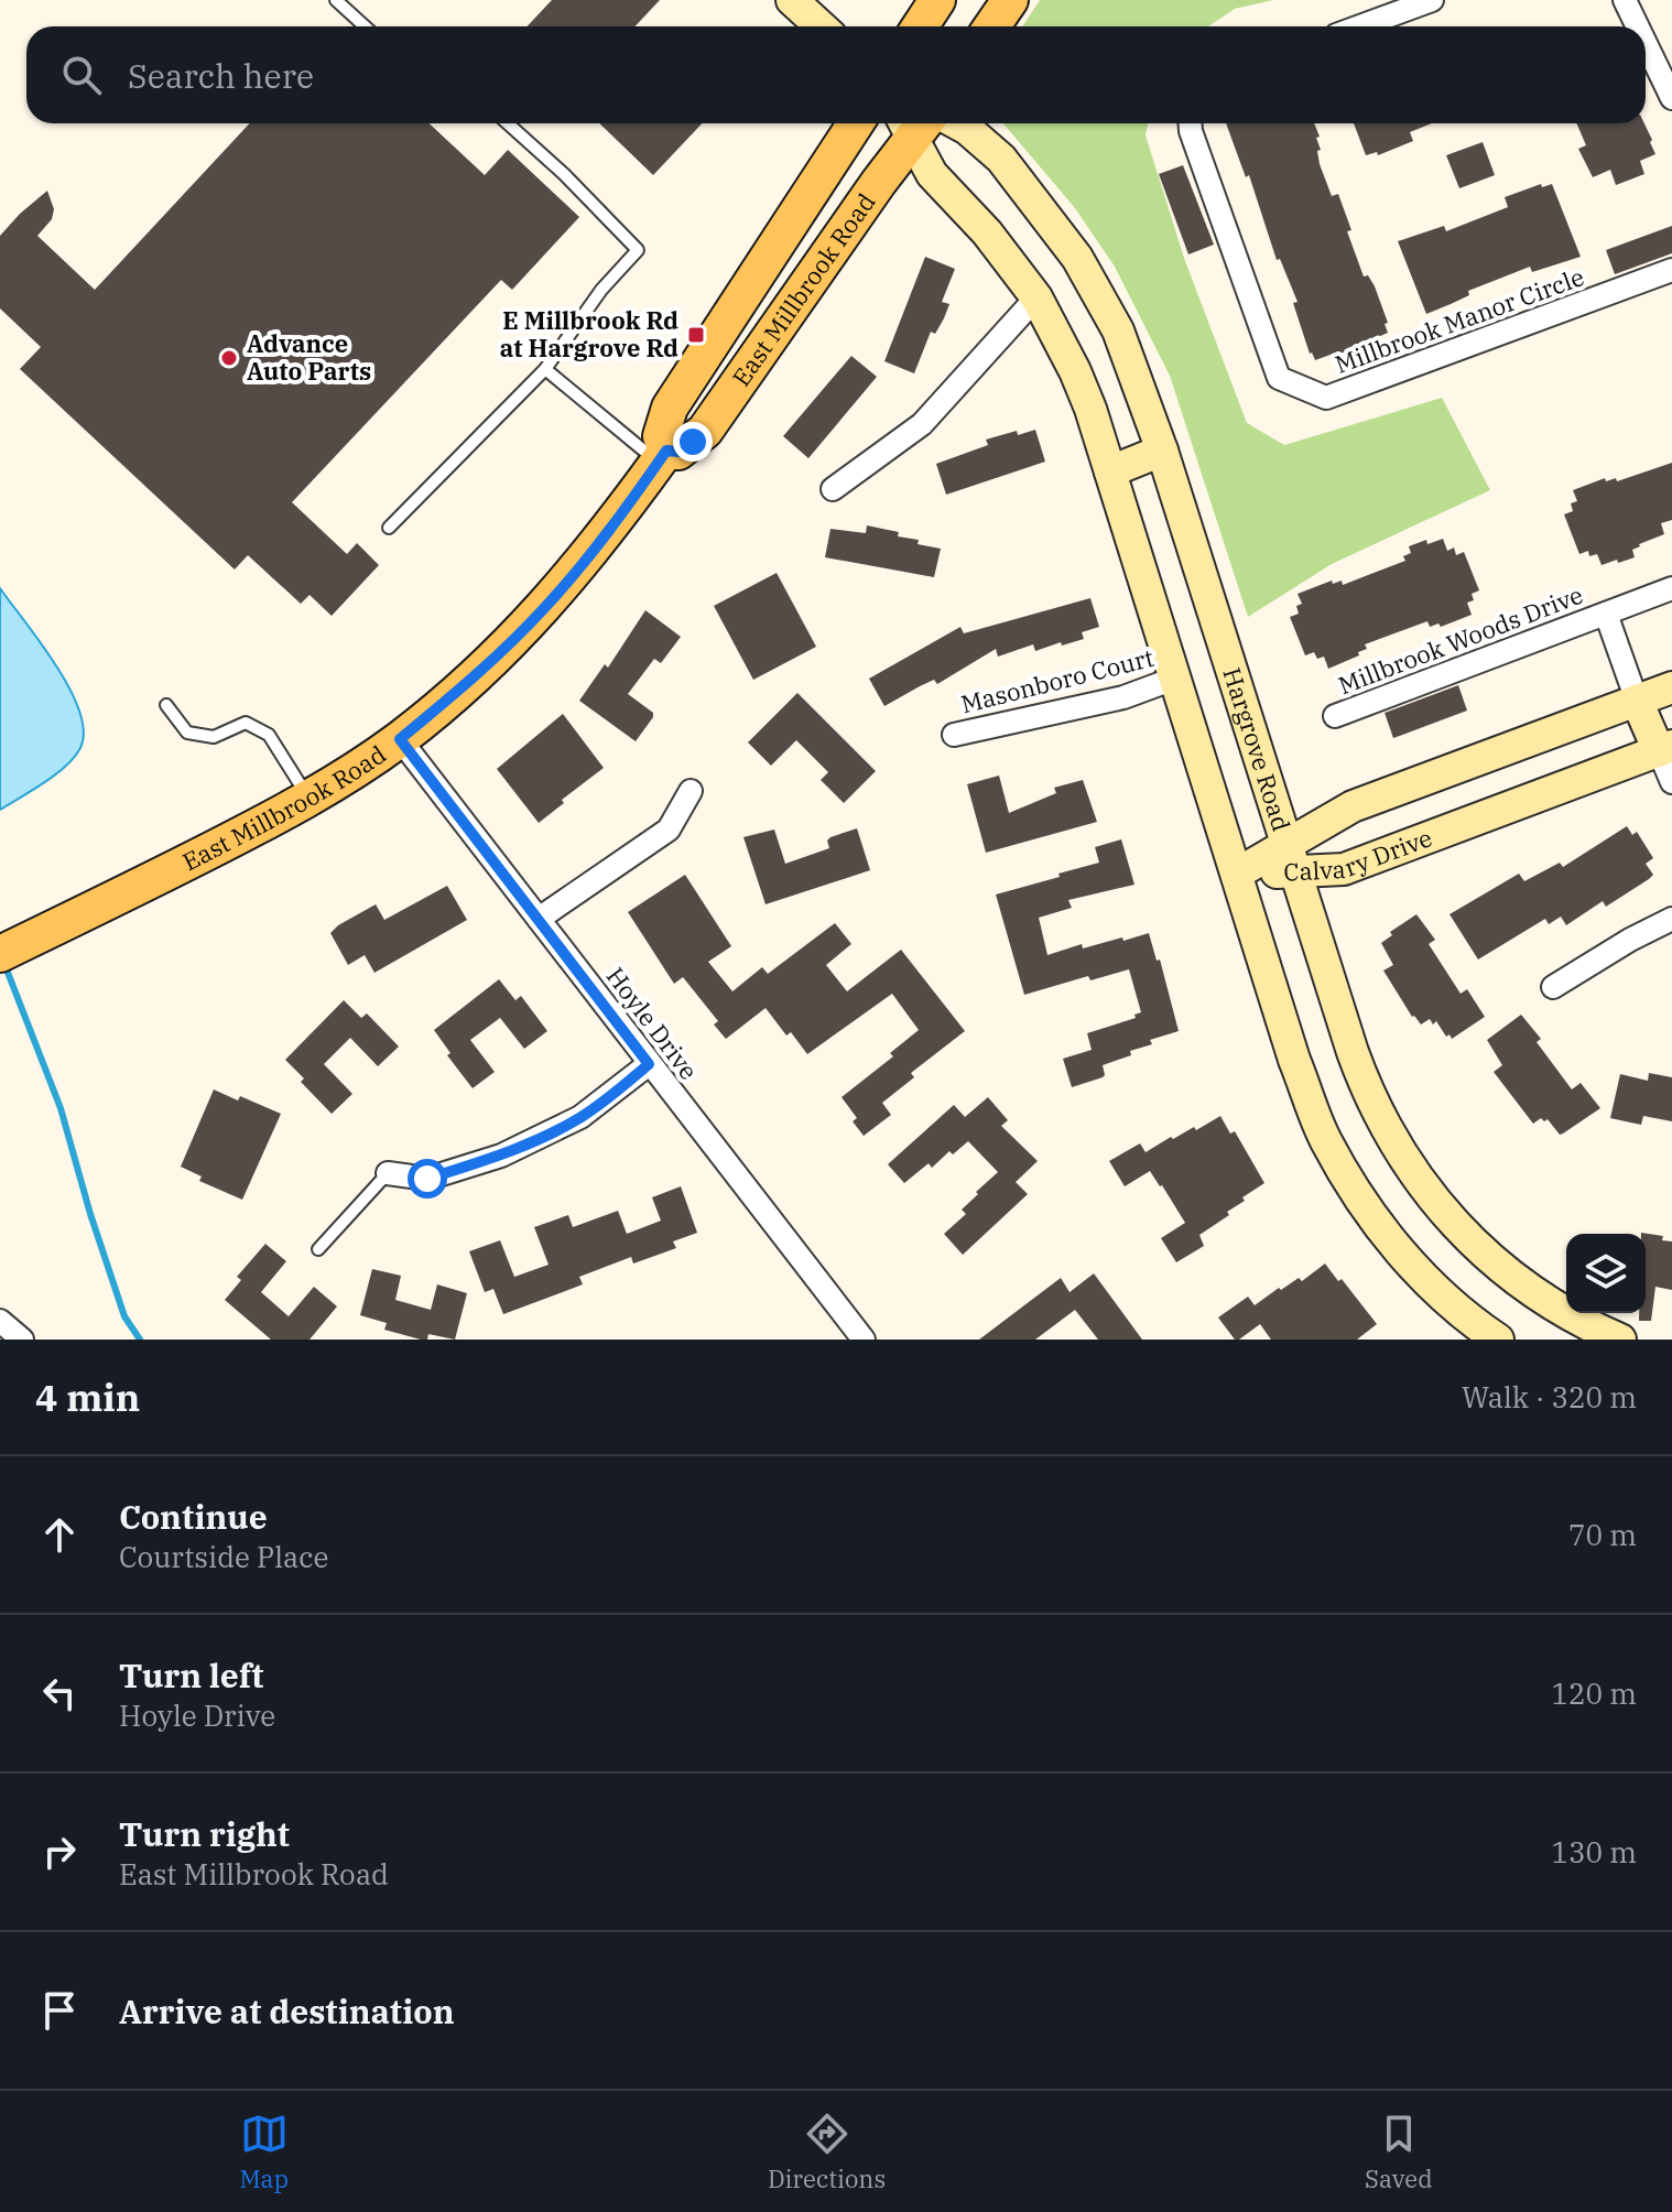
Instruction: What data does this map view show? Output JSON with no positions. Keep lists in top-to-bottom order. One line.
{"streets":{"main road":["East Millbrook Road"],"street":["Millbrook Manor Circle","Millbrook Woods Drive","Masonboro Court","Hargrove Road","Calvary Drive","Hoyle Drive"]},"crossings":[["East Millbrook Road","Hoyle Drive"],["Millbrook Woods Drive","Calvary Drive"],["Hargrove Road","Calvary Drive"]],"places":{"transit":["E Millbrook Rd at Hargrove Rd"],"other":["Advance Auto Parts"]},"page":{"search":"Search here","heading":["4 min","Walk · 320 m"],"list":[["Continue","Courtside Place","70 m"],["Turn left","Hoyle Drive","120 m"],["Turn right","East Millbrook Road","130 m"],"Arrive at destination"],"nav":["Map","Directions","Saved"]}}
